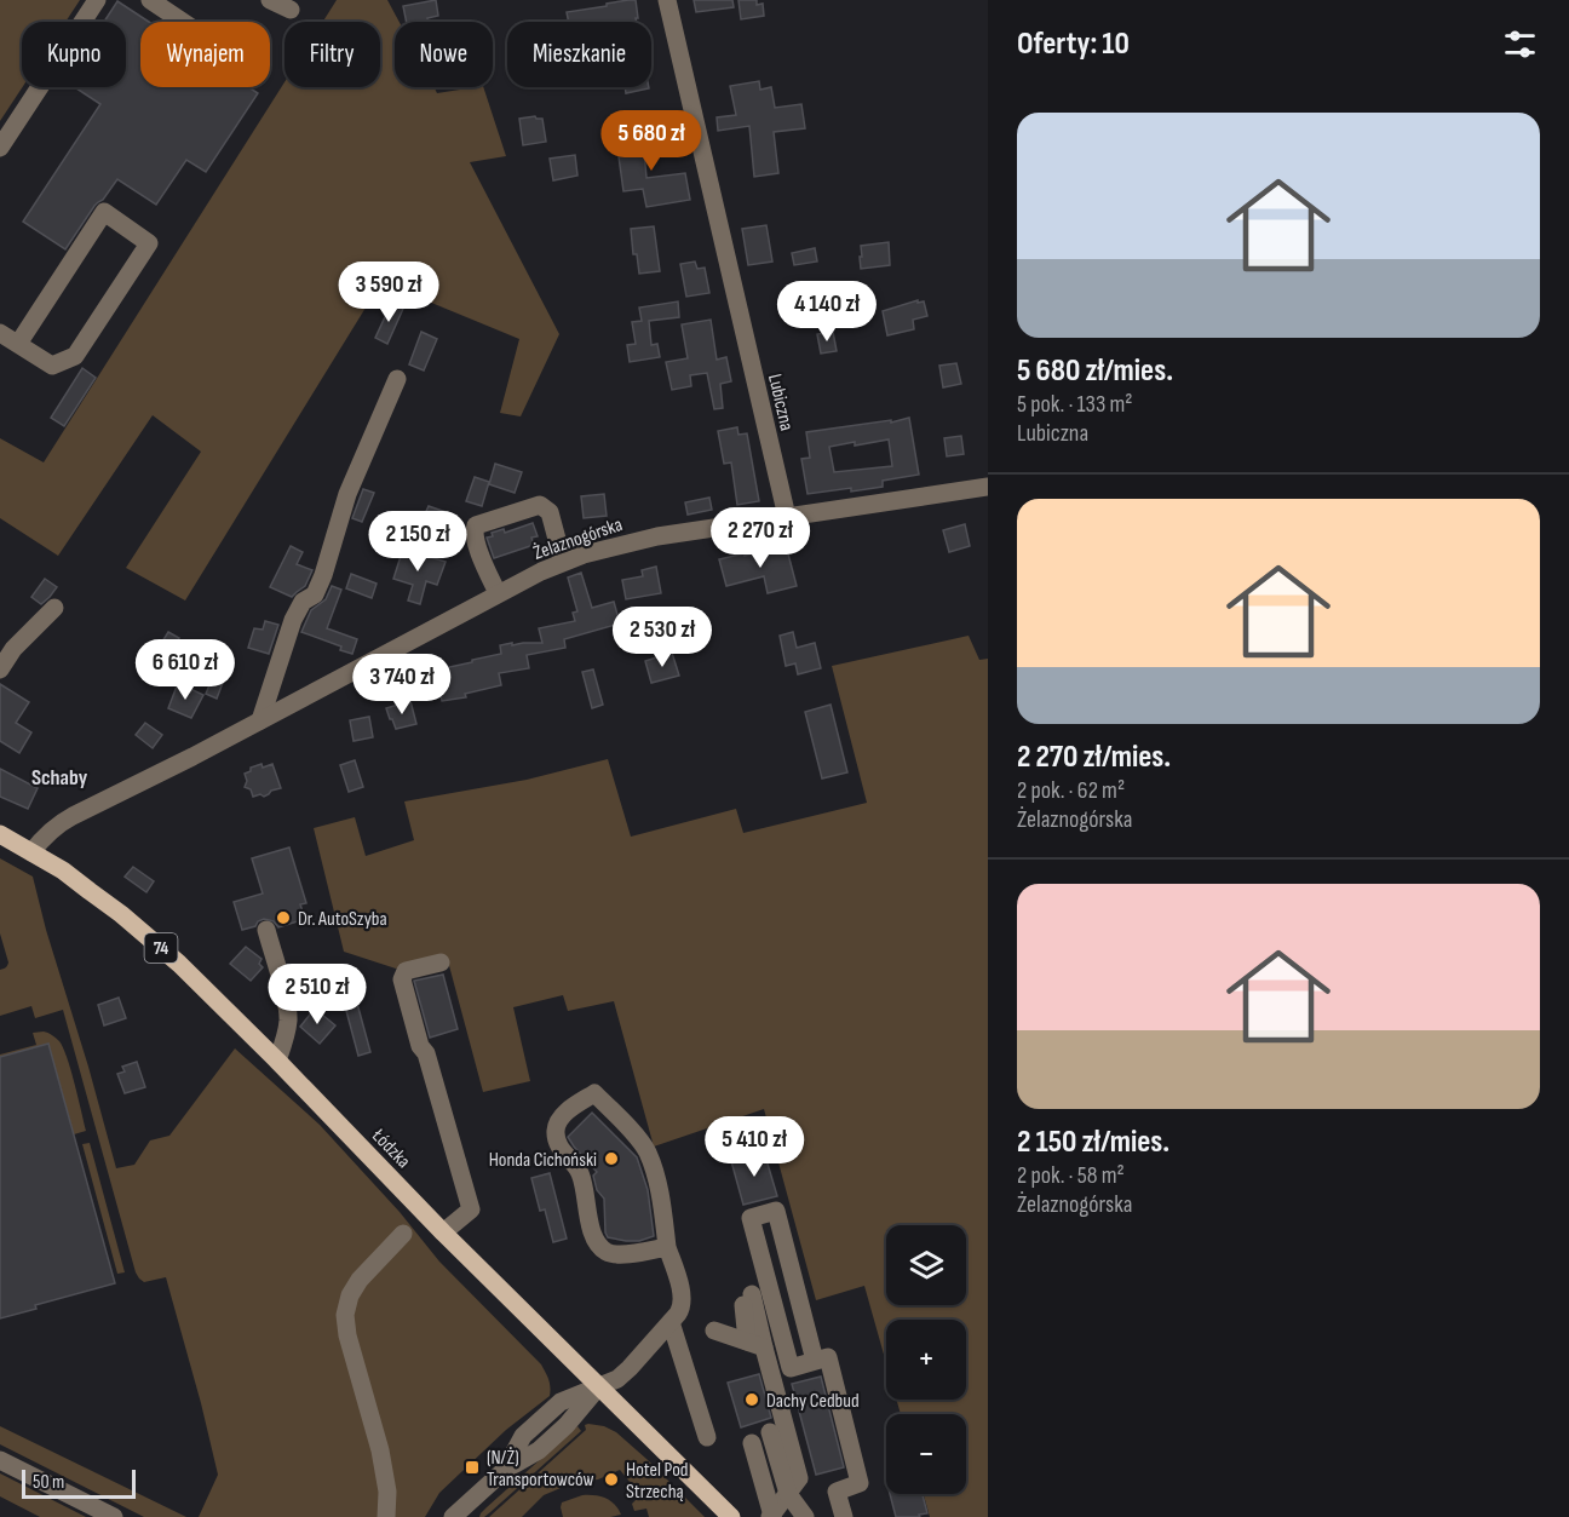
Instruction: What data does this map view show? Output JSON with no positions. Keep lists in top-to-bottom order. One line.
{"streets":{"main road":["74","Łódzka"],"street":["Lubiczna","Żelaznogórska"]},"crossings":[["Lubiczna","Żelaznogórska"],["Żelaznogórska","Łódzka"]],"districts":["Schaby"],"places":{"other":["Dr. AutoSzyba","Honda Cichoński","Dachy Cedbud","Hotel Pod Strzechą"],"transit":["(N/Ż) Transportowców"]},"scale_bar":"50 m","page":{"heading":"Oferty: 10","chip":["Kupno","Wynajem","Filtry","Nowe","Mieszkanie"],"list":[{"name":"5 680 zł/mies.","note":"5 pok. · 133 m² · Lubiczna"},{"name":"2 270 zł/mies.","note":"2 pok. · 62 m² · Żelaznogórska"},{"name":"2 150 zł/mies.","note":"2 pok. · 58 m² · Żelaznogórska"}],"price":["5 680 zł","3 590 zł","4 140 zł","2 270 zł","2 150 zł","2 530 zł","6 610 zł","3 740 zł","2 510 zł","5 410 zł"],"map_buttons":["+","−"],"scale":"50 m"}}
